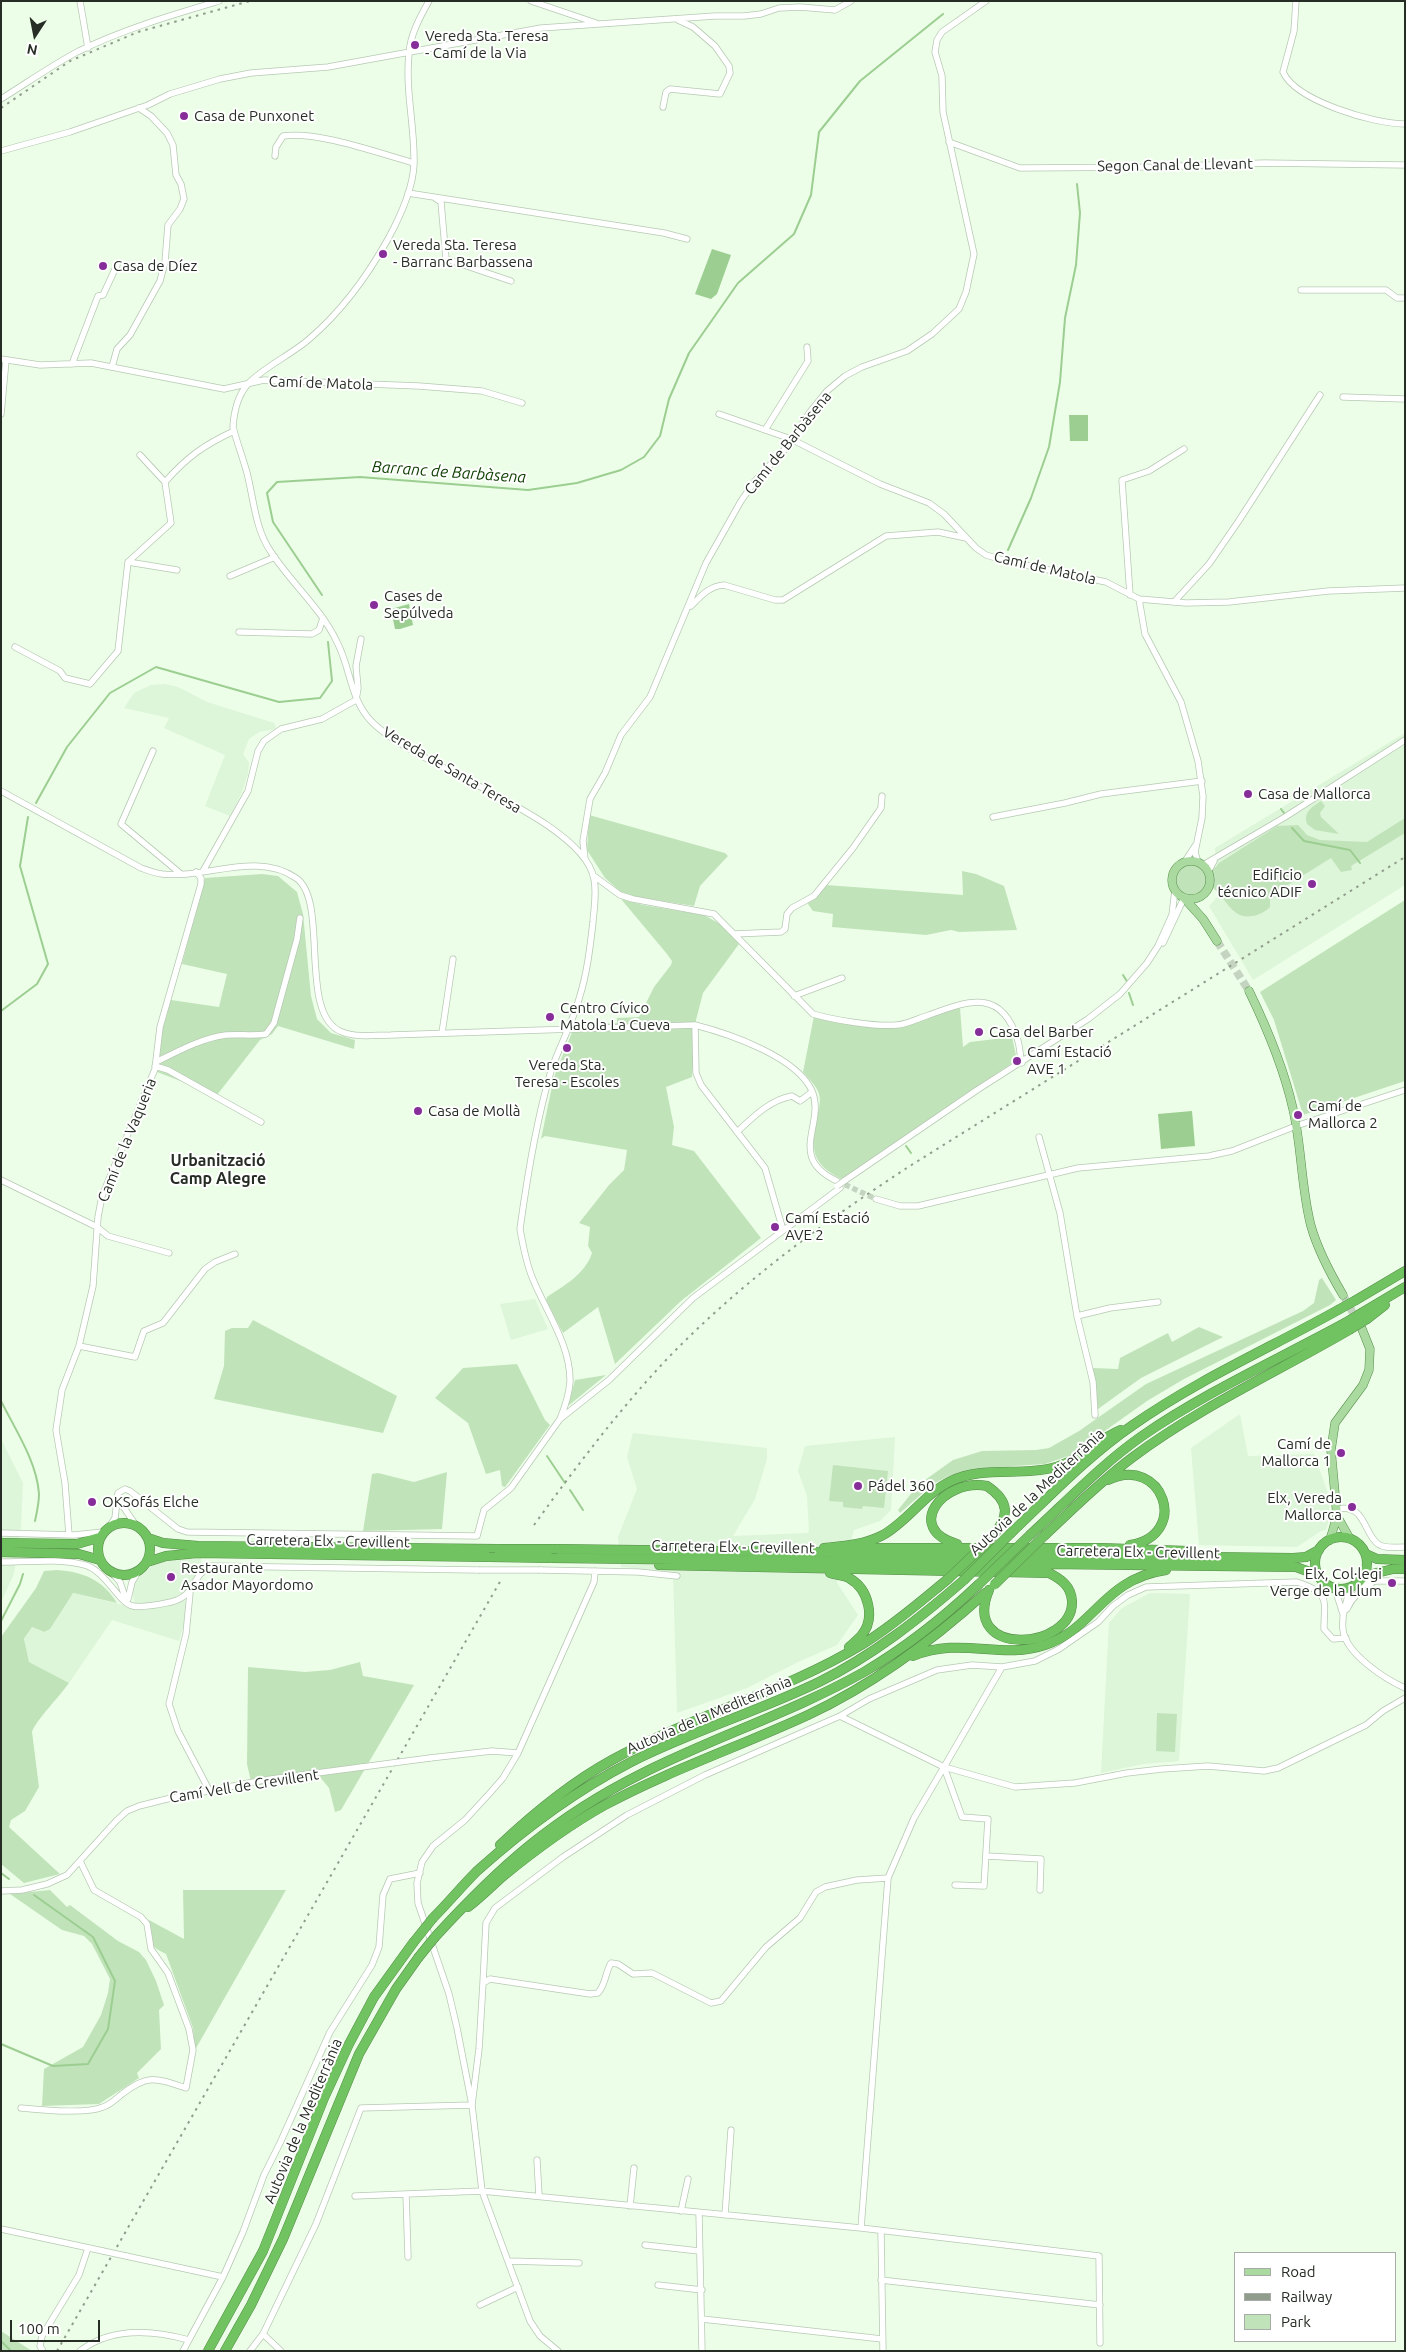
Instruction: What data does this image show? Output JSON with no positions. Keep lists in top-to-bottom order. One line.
{"streets":{"highway":["Autovia de la Mediterrània","Carretera Elx - Crevillent"],"street":["Segon Canal de Llevant","Camí de Matola","Camí de Barbàsena","Vereda de Santa Teresa","Camí de la Vaqueria","Camí Vell de Crevillent"]},"crossings":[["Segon Canal de Llevant","Camí de Barbàsena"],["Camí de Matola","Camí de Barbàsena"],["Camí de Matola","Vereda de Santa Teresa"],["Camí de Barbàsena","Vereda de Santa Teresa"]],"districts":["Urbanització Camp Alegre"],"water":["Barranc de Barbàsena"],"places":["Vereda Sta. Teresa - Camí de la Via","Casa de Punxonet","Vereda Sta. Teresa - Barranc Barbassena","Casa de Díez","Cases de Sepúlveda","Casa de Mallorca","Edificio técnico ADIF","Centro Cívico Matola La Cueva","Casa del Barber","Vereda Sta. Teresa - Escoles","Camí Estació AVE 1","Casa de Mollà","Camí de Mallorca 2","Camí Estació AVE 2","Camí de Mallorca 1","Pádel 360","OKSofás Elche","Elx, Vereda Mallorca","Restaurante Asador Mayordomo","Elx, Col·legi Verge de la Llum"],"legend":["Road","Railway","Park"],"scale_bar":"100 m","north":"bottom"}
